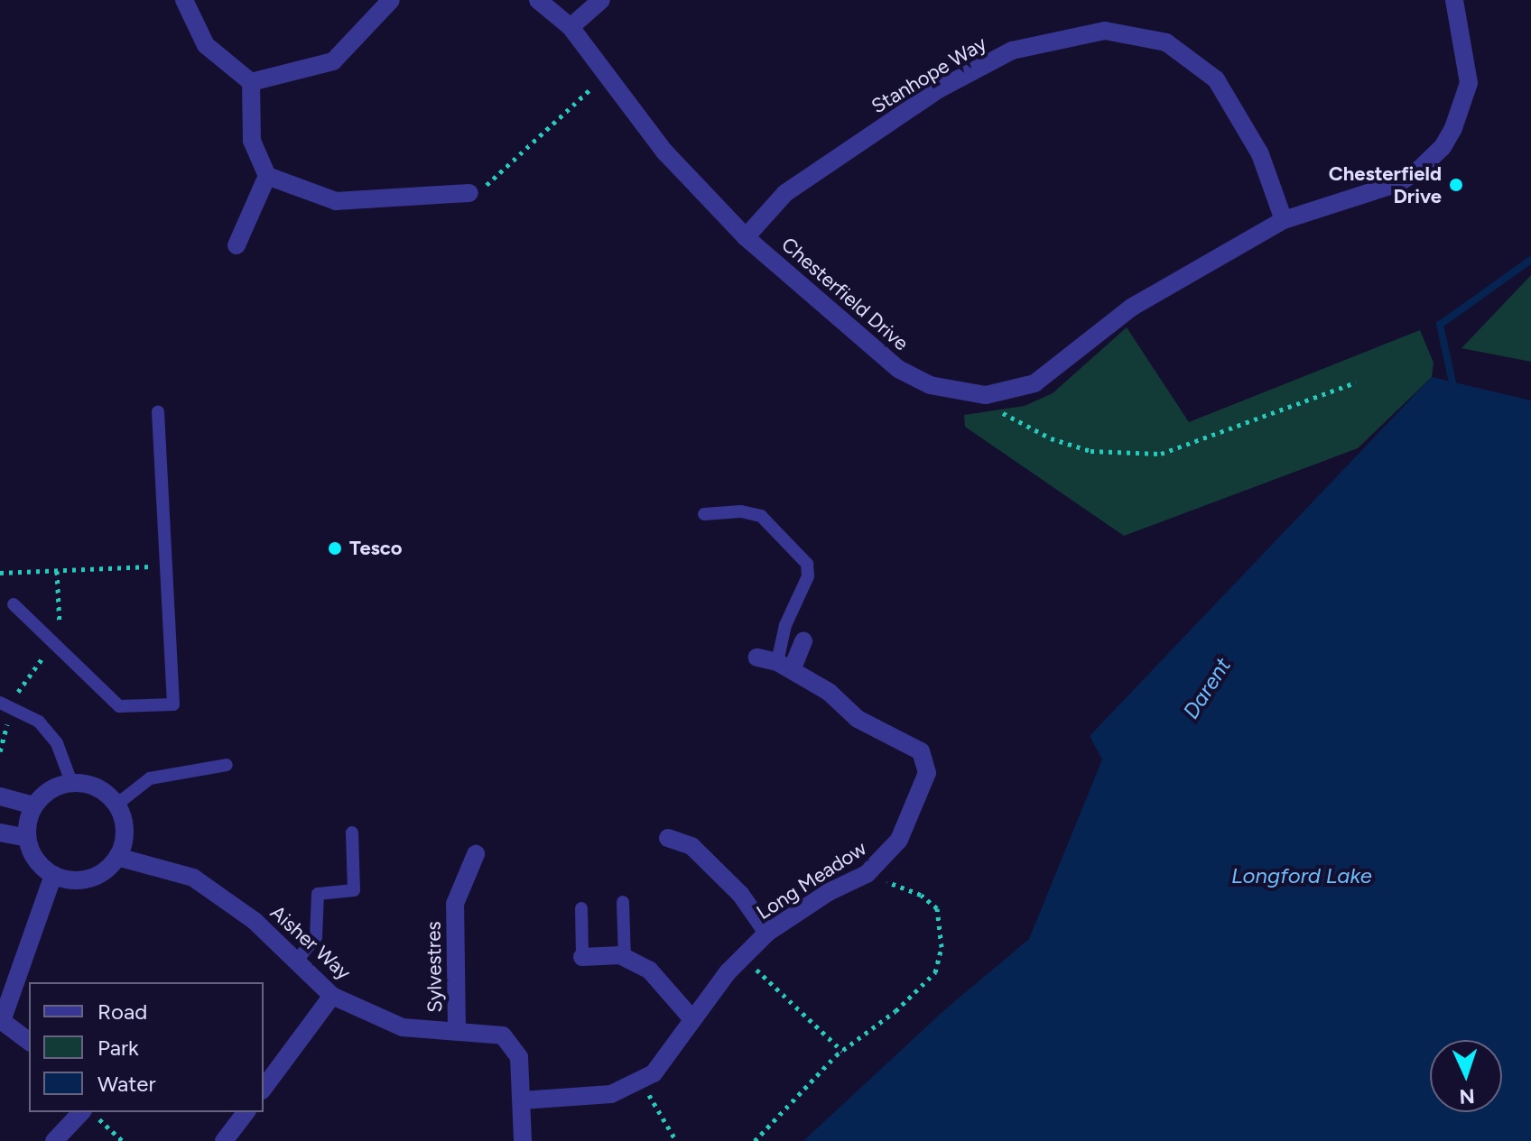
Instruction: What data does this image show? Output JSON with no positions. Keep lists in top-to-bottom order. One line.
{"streets":{"street":["Stanhope Way","Chesterfield Drive","Long Meadow","Aisher Way","Sylvestres"]},"crossings":[["Stanhope Way","Chesterfield Drive"],["Long Meadow","Aisher Way"],["Aisher Way","Sylvestres"]],"water":["Darent","Longford Lake"],"places":["Chesterfield Drive","Tesco"],"legend":["Road","Park","Water"],"north":"bottom"}
